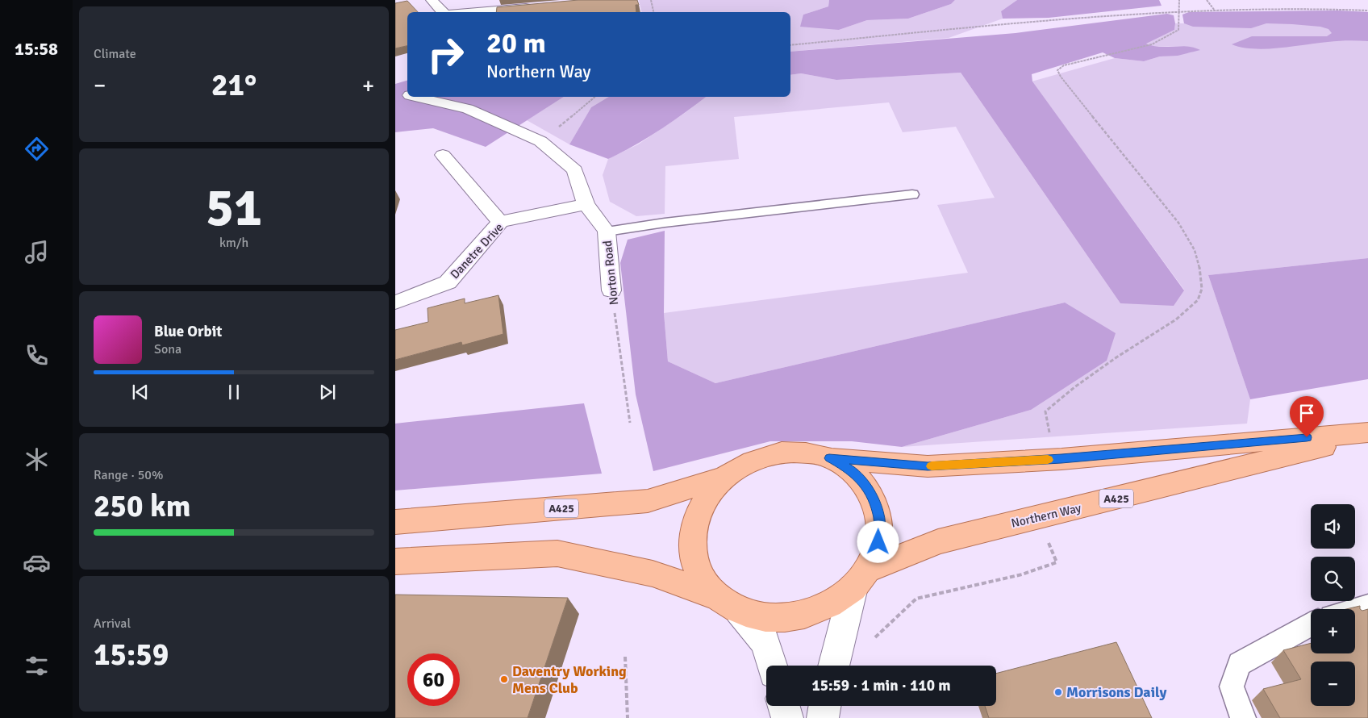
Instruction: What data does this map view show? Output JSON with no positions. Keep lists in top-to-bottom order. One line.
{"streets":{"main road":["A425","Northern Way"],"street":["Danetre Drive","Norton Road"]},"crossings":[["Danetre Drive","Norton Road"]],"places":["Daventry Working Mens Club","Morrisons Daily"],"page":{"tabs":"15:58","tile":["Climate",["51","km/h"],["Range · 50%","250 km"],["Arrival","15:59"]],"turn":["20 m","Northern Way"],"heat":["−","21°","+"],"song":["Blue Orbit","Sona"],"map_buttons":["+","−"],"limit":"60","trip":"15:59 · 1 min · 110 m"}}
